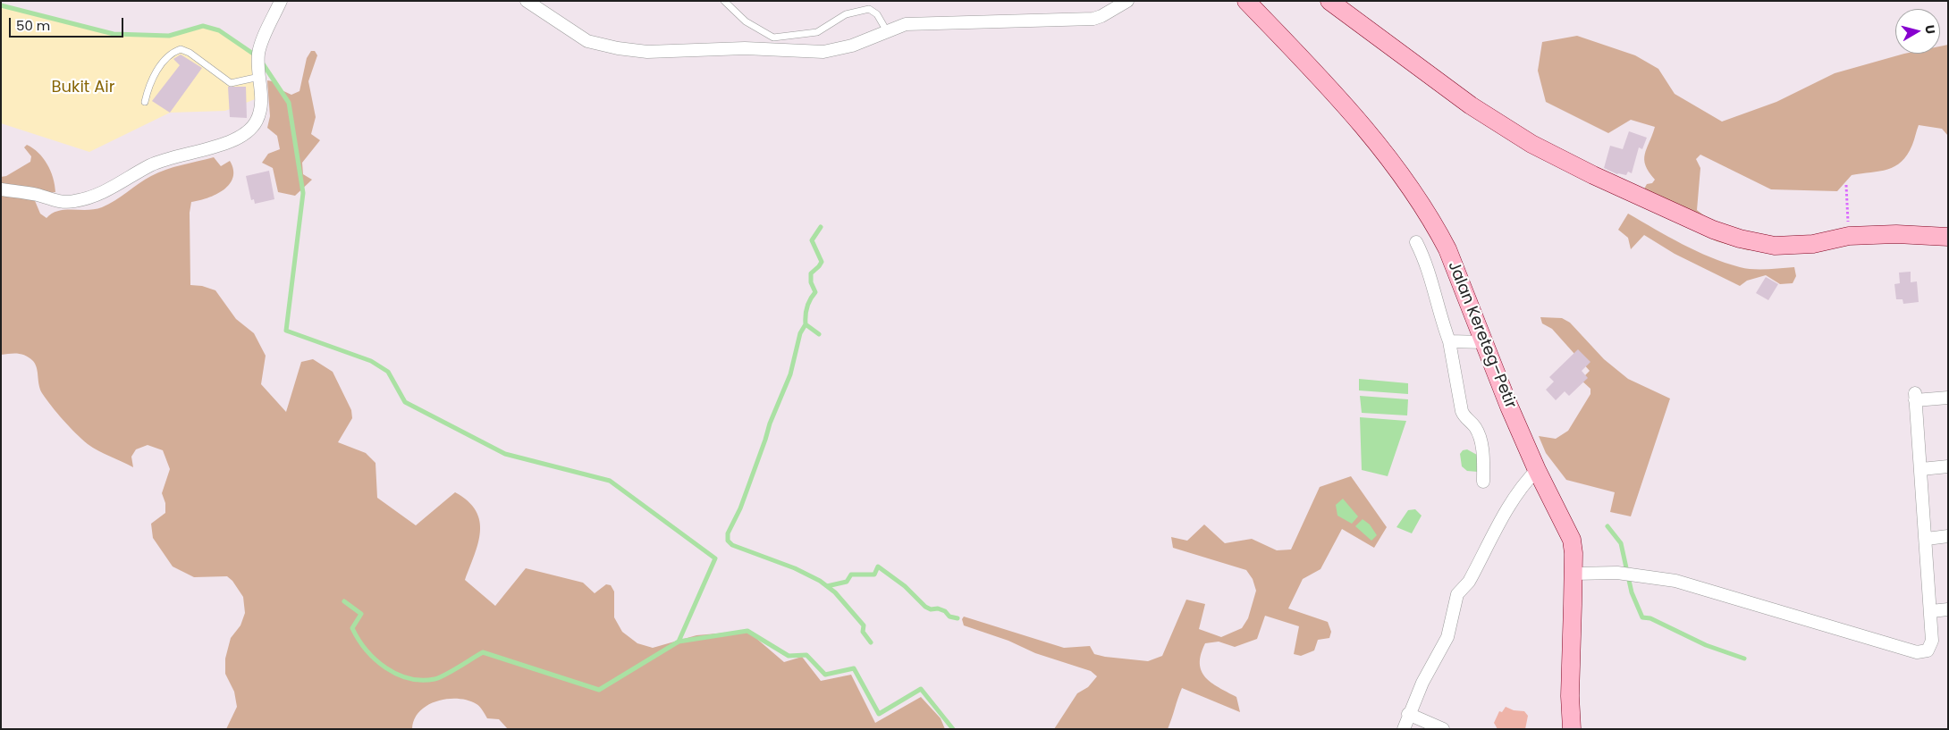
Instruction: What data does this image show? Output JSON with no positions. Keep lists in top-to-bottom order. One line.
{"streets":{"street":["Jalan Kereteg–Petir"]},"parks":["Bukit Air"],"scale_bar":"50 m","north":"right"}
